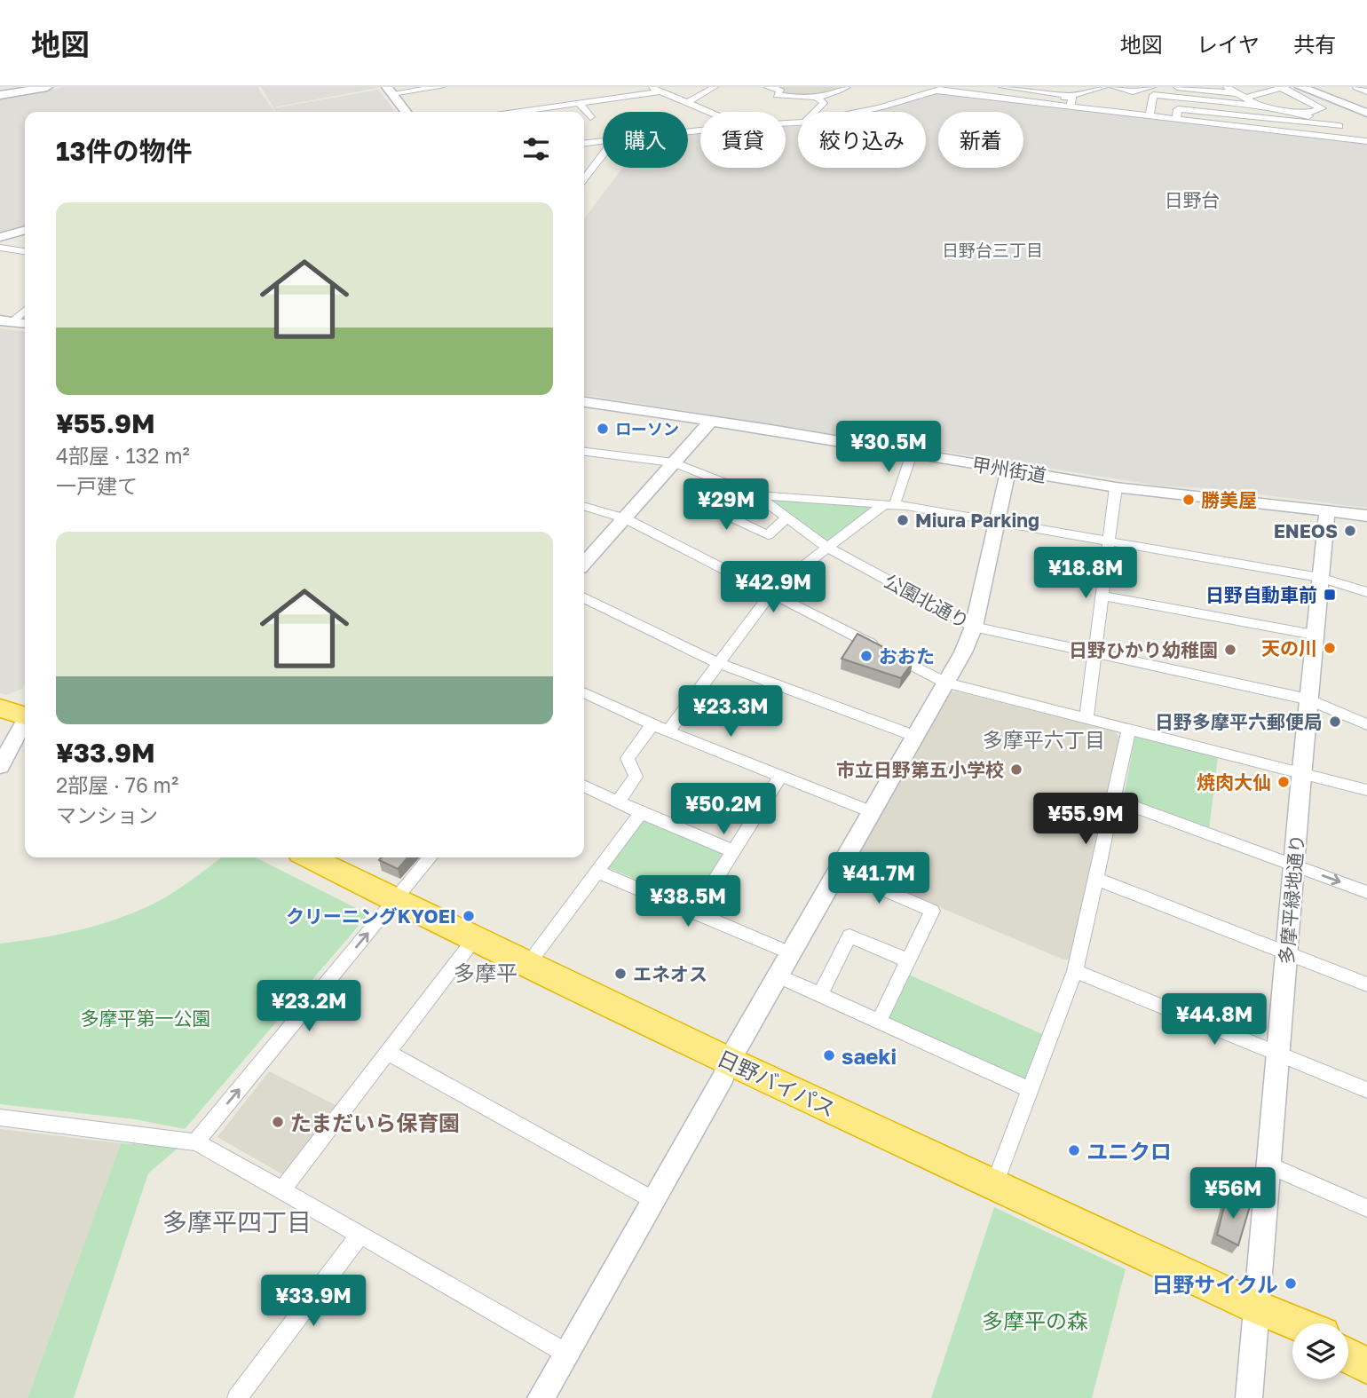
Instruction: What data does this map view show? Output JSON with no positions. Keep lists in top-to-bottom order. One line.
{"streets":{"highway":["日野バイパス"],"street":["甲州街道","公園北通り","多摩平緑地通り"]},"crossings":[["甲州街道","多摩平緑地通り"],["公園北通り","多摩平緑地通り"],["多摩平緑地通り","日野バイパス"]],"districts":["日野台","日野台三丁目","多摩平六丁目","多摩平","多摩平四丁目"],"parks":["多摩平第一公園","多摩平の森"],"places":{"other":["ローソン","勝美屋","Miura Parking","ENEOS","天の川","日野ひかり幼稚園","おおた","日野多摩平六郵便局","市立日野第五小学校","焼肉大仙","クリーニングKYOEI","エネオス","saeki","たまだいら保育園","ユニクロ","日野サイクル"],"transit":["日野自動車前"]},"page":{"header":"地図","nav":["地図","レイヤ","共有"],"chip":["購入","賃貸","絞り込み","新着"],"heading":"13件の物件","list":[{"name":"¥55.9M","note":"4部屋 · 132 m² · 一戸建て"},{"name":"¥33.9M","note":"2部屋 · 76 m² · マンション"}],"price":["¥30.5M","¥29M","¥18.8M","¥42.9M","¥23.3M","¥50.2M","¥55.9M","¥41.7M","¥38.5M","¥23.2M","¥44.8M","¥56M","¥33.9M"]}}
